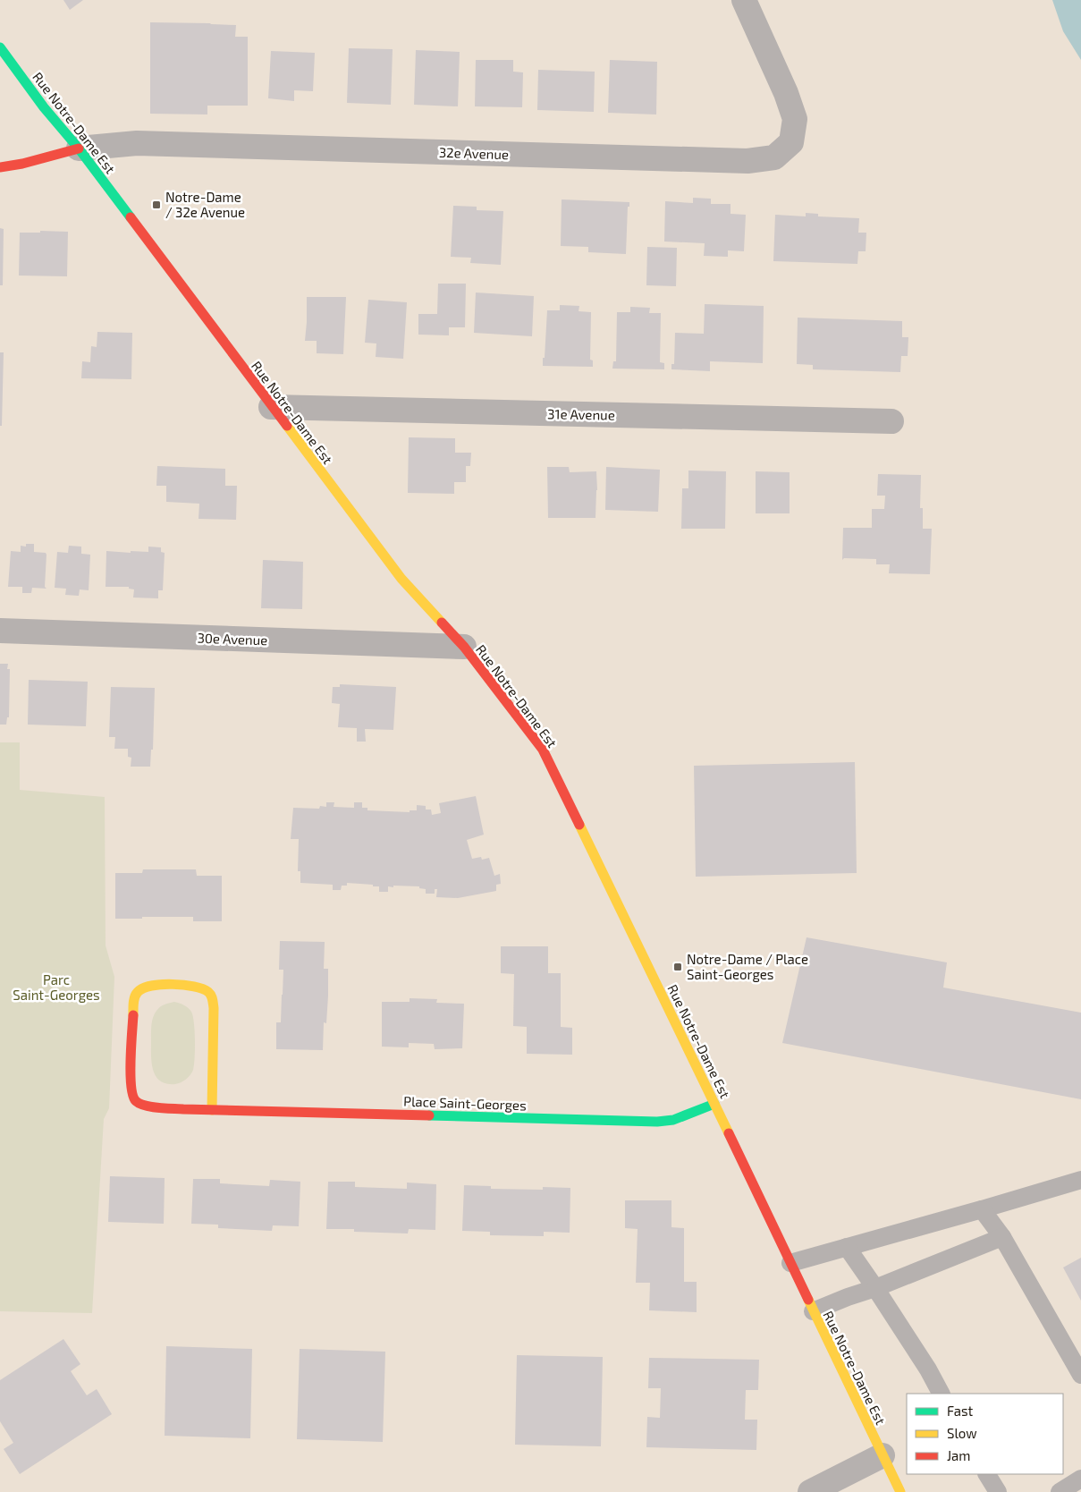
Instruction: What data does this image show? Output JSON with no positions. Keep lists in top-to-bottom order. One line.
{"streets":{"main road":["Rue Notre-Dame Est","32e Avenue","Place Saint-Georges"],"street":["31e Avenue","30e Avenue"]},"crossings":[["Rue Notre-Dame Est","32e Avenue"],["Rue Notre-Dame Est","31e Avenue"],["Rue Notre-Dame Est","30e Avenue"],["Rue Notre-Dame Est","Place Saint-Georges"]],"parks":["Parc Saint-Georges"],"places":{"transit":["Notre-Dame / 32e Avenue","Notre-Dame / Place Saint-Georges"]},"legend":["Fast","Slow","Jam"]}
